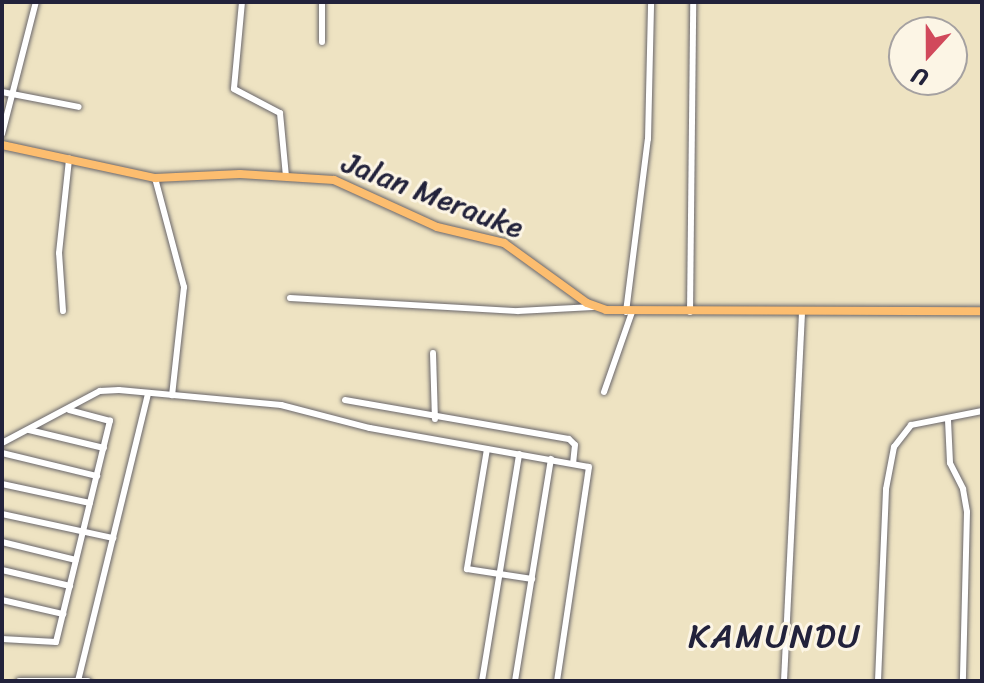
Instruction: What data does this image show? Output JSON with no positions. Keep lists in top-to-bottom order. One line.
{"streets":{"highway":["Jalan Merauke"]},"districts":["KAMUNDU"],"north":"bottom"}
